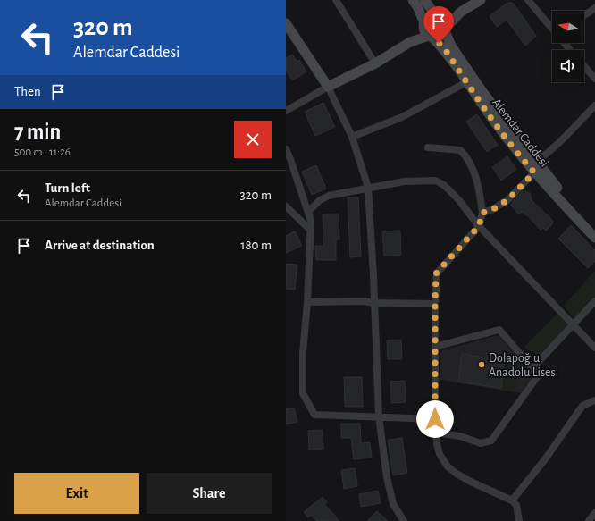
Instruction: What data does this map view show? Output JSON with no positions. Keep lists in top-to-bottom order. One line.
{"streets":{"main road":["Alemdar Caddesi"]},"places":["Dolapoğlu Anadolu Lisesi"],"north":"left","page":{"turn":["320 m","Alemdar Caddesi"],"then":"Then","heading":["7 min","500 m · 11:26"],"list":[{"name":"Turn left","note":"Alemdar Caddesi","value":"320 m"},{"name":"Arrive at destination","value":"180 m"}],"buttons":["Exit","Share"]}}
